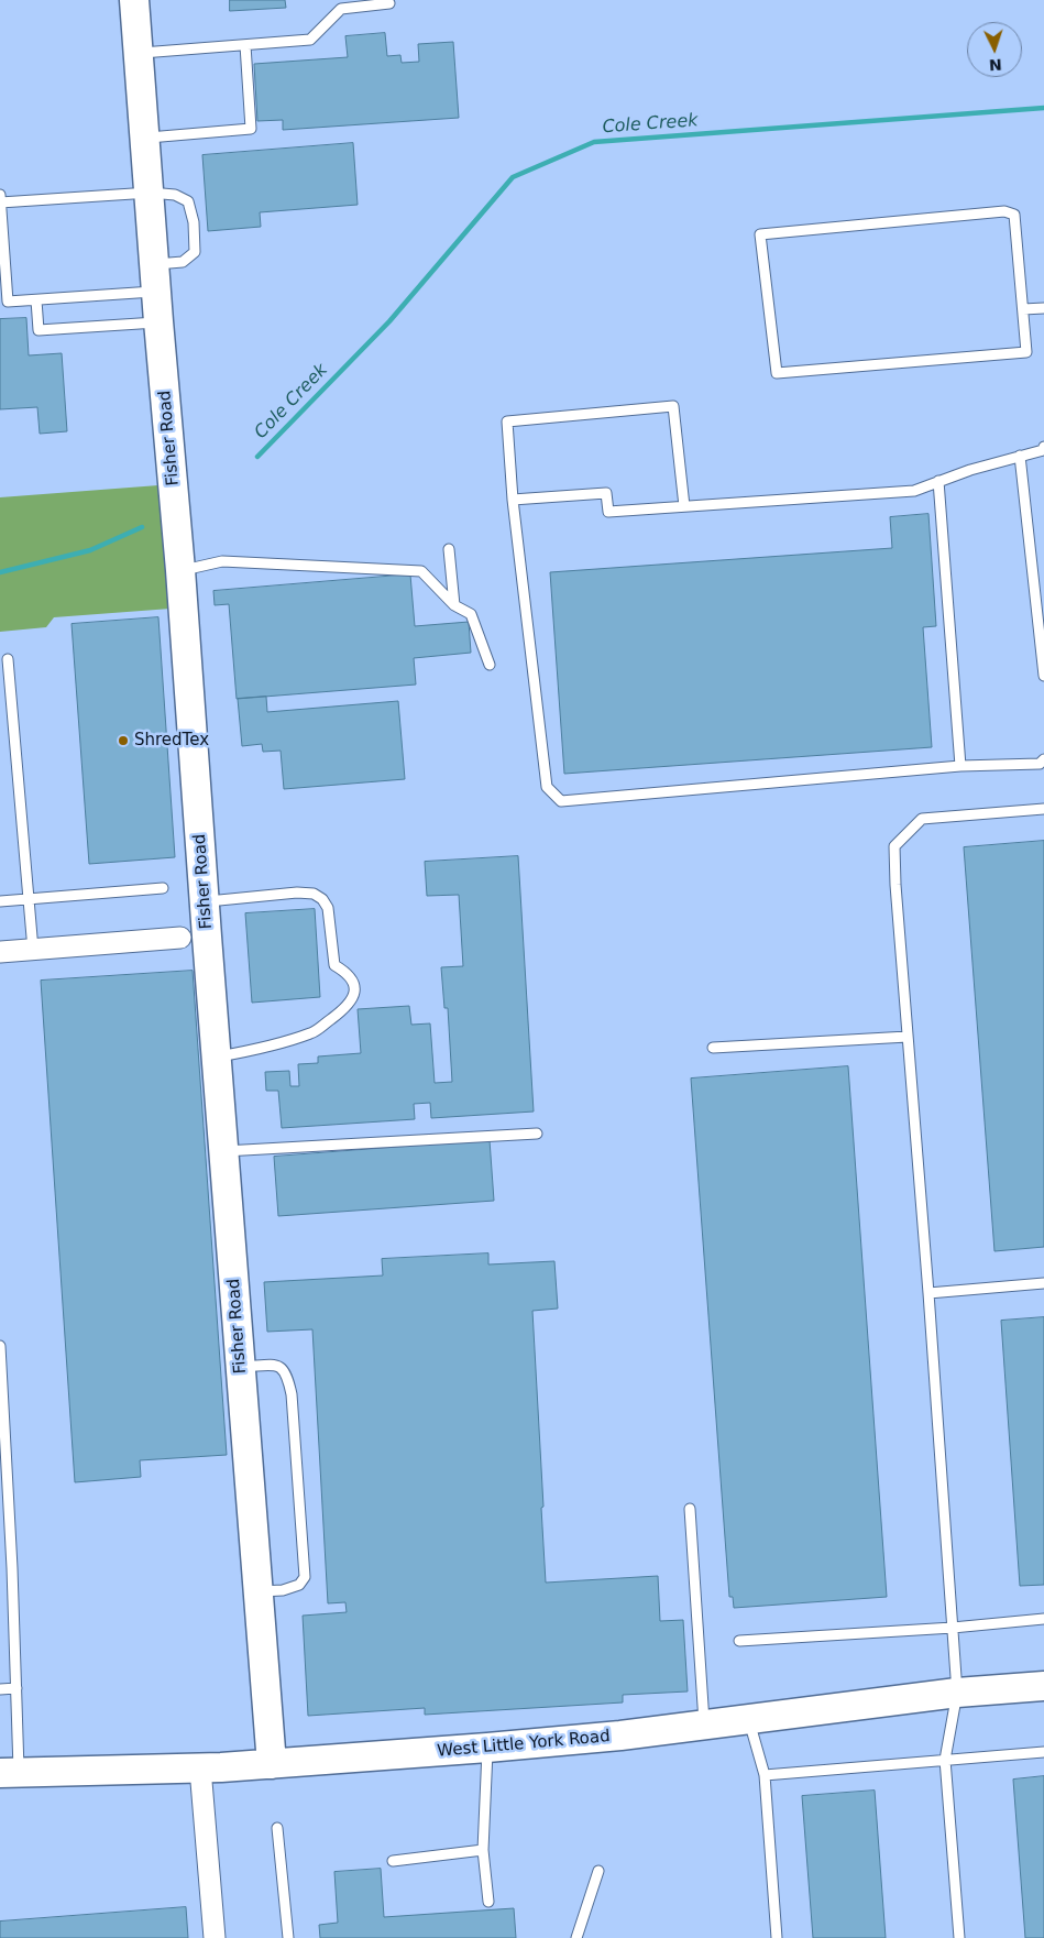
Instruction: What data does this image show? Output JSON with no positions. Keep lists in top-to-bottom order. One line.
{"streets":{"street":["Fisher Road","West Little York Road"]},"crossings":[["Fisher Road","West Little York Road"]],"water":["Cole Creek"],"places":["ShredTex"],"north":"bottom"}
